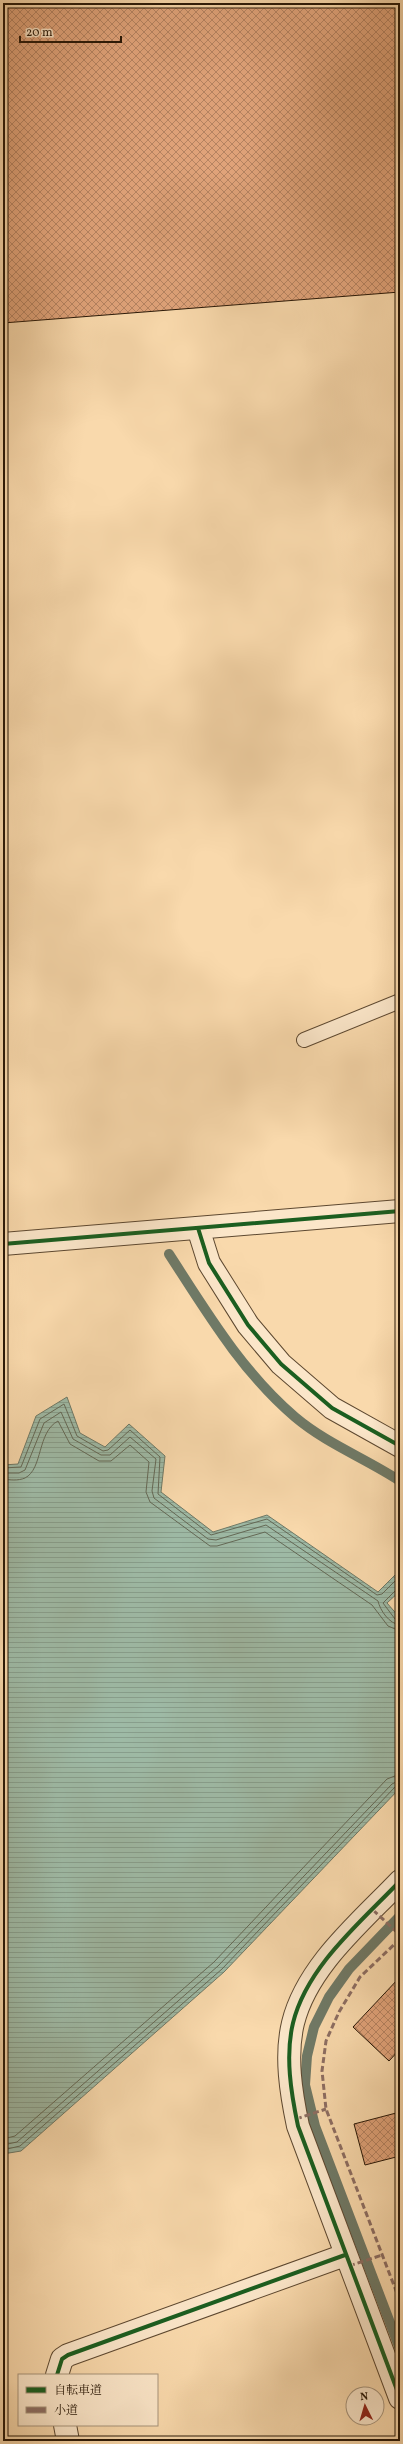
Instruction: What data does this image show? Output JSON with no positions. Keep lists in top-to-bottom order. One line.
{"legend":["自転車道","小道"],"scale_bar":"20 m","north":"top"}
